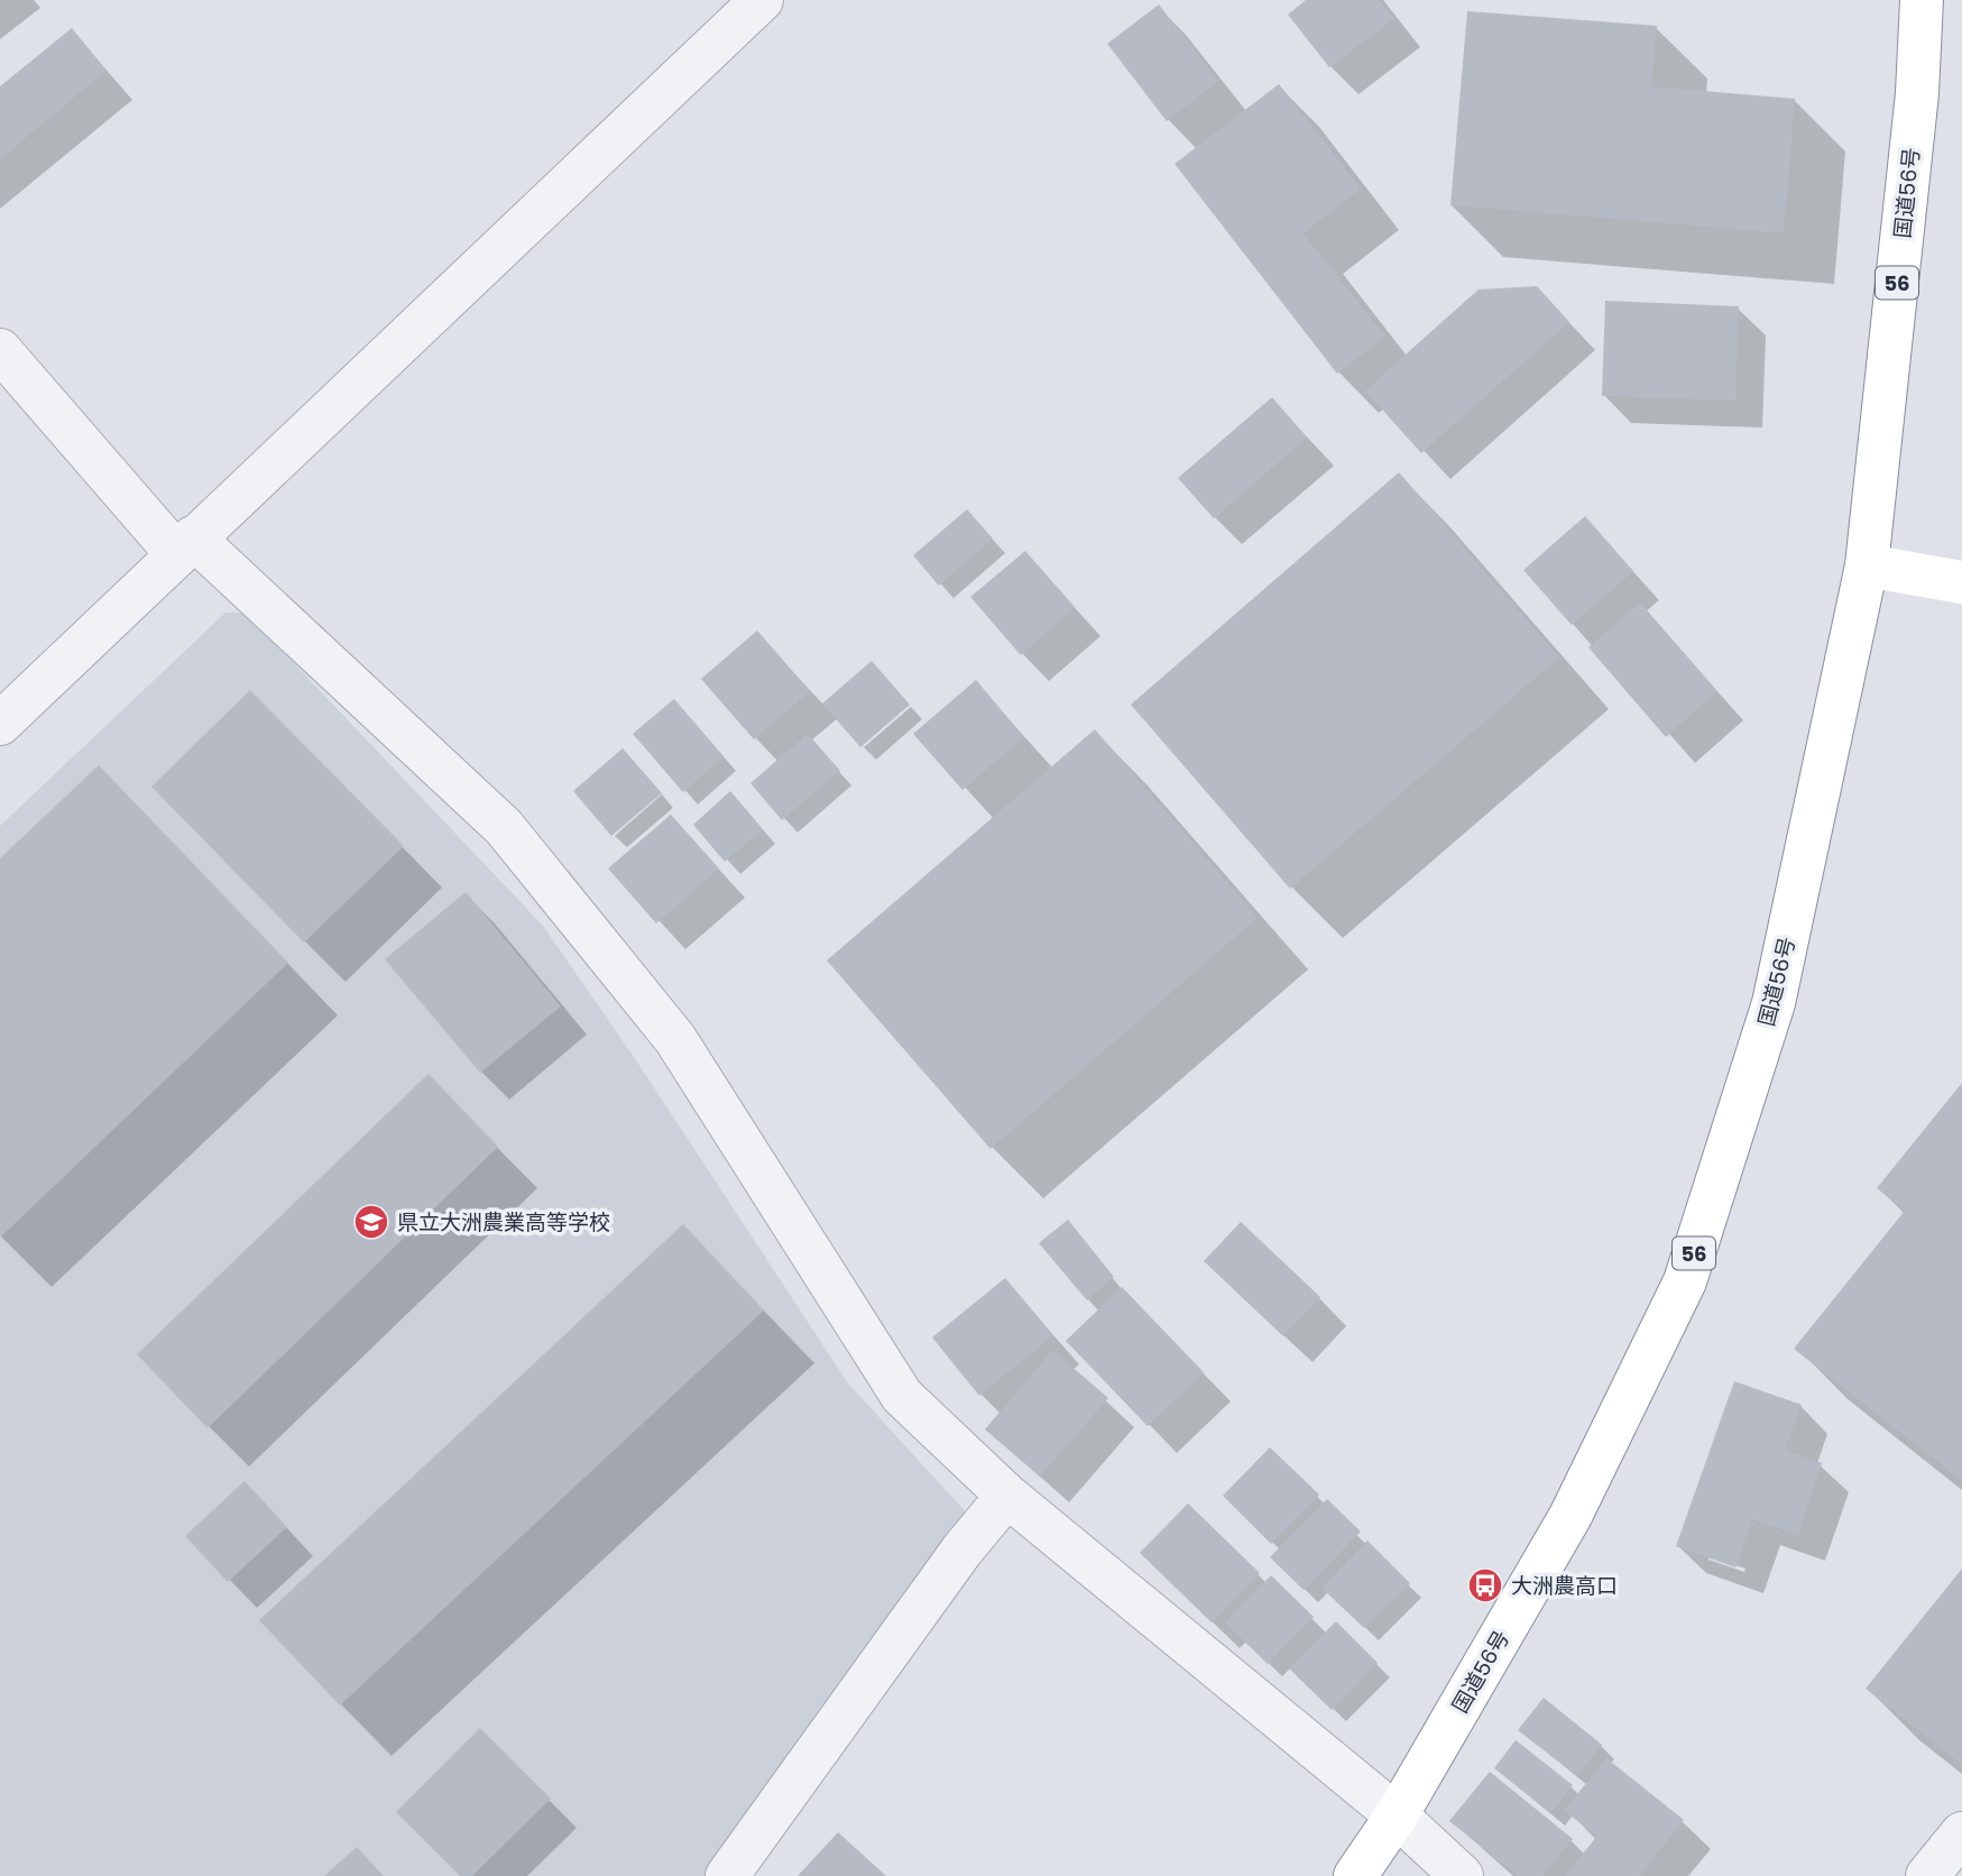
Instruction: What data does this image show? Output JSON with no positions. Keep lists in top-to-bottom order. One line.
{"streets":{"main road":["国道56号","56"]},"places":{"school or university":["県立大洲農業高等学校"],"bus stop":["大洲農高口"]}}
